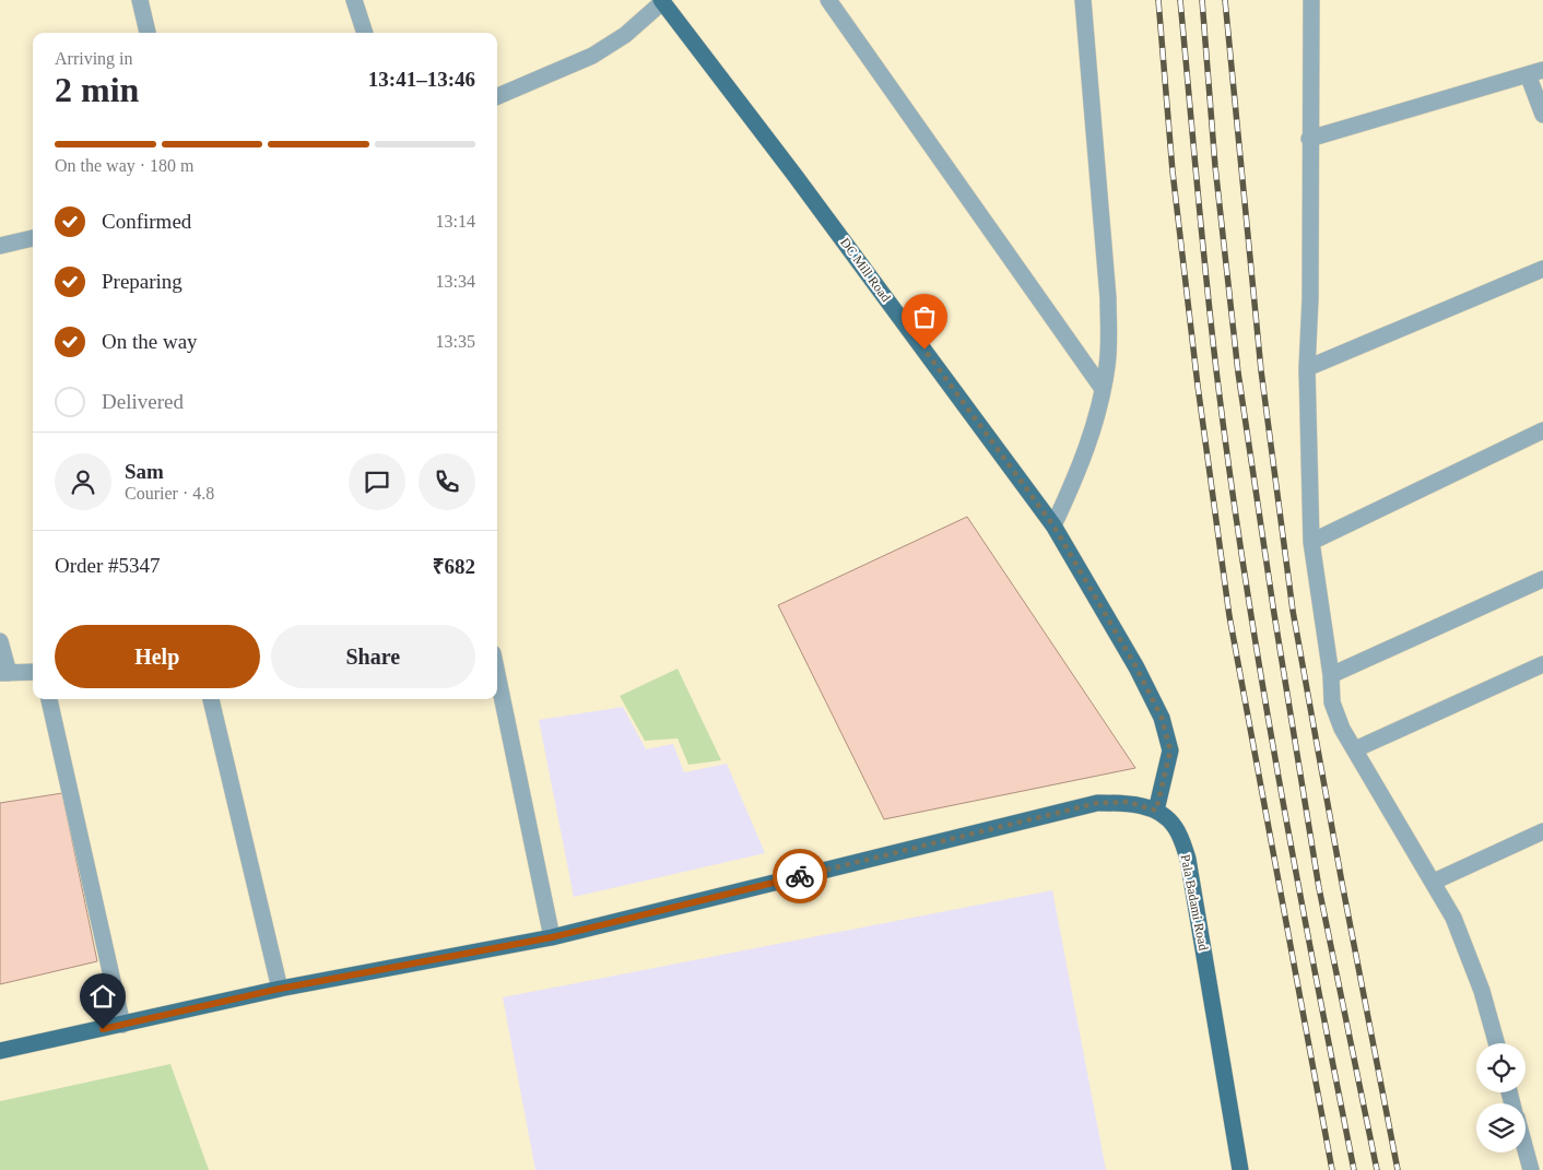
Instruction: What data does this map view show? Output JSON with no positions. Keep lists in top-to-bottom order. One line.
{"streets":{"main road":["DC Mill Road","Pala Badami Road"]},"crossings":[["DC Mill Road","Pala Badami Road"]],"page":{"heading":["2 min","Arriving in","13:41–13:46"],"panel":["Sam","Courier · 4.8","Order #5347","₹682"],"bar":"On the way · 180 m","list":[["Confirmed","13:14"],["Preparing","13:34"],["On the way","13:35"],"Delivered"],"buttons":["Help","Share"]}}
